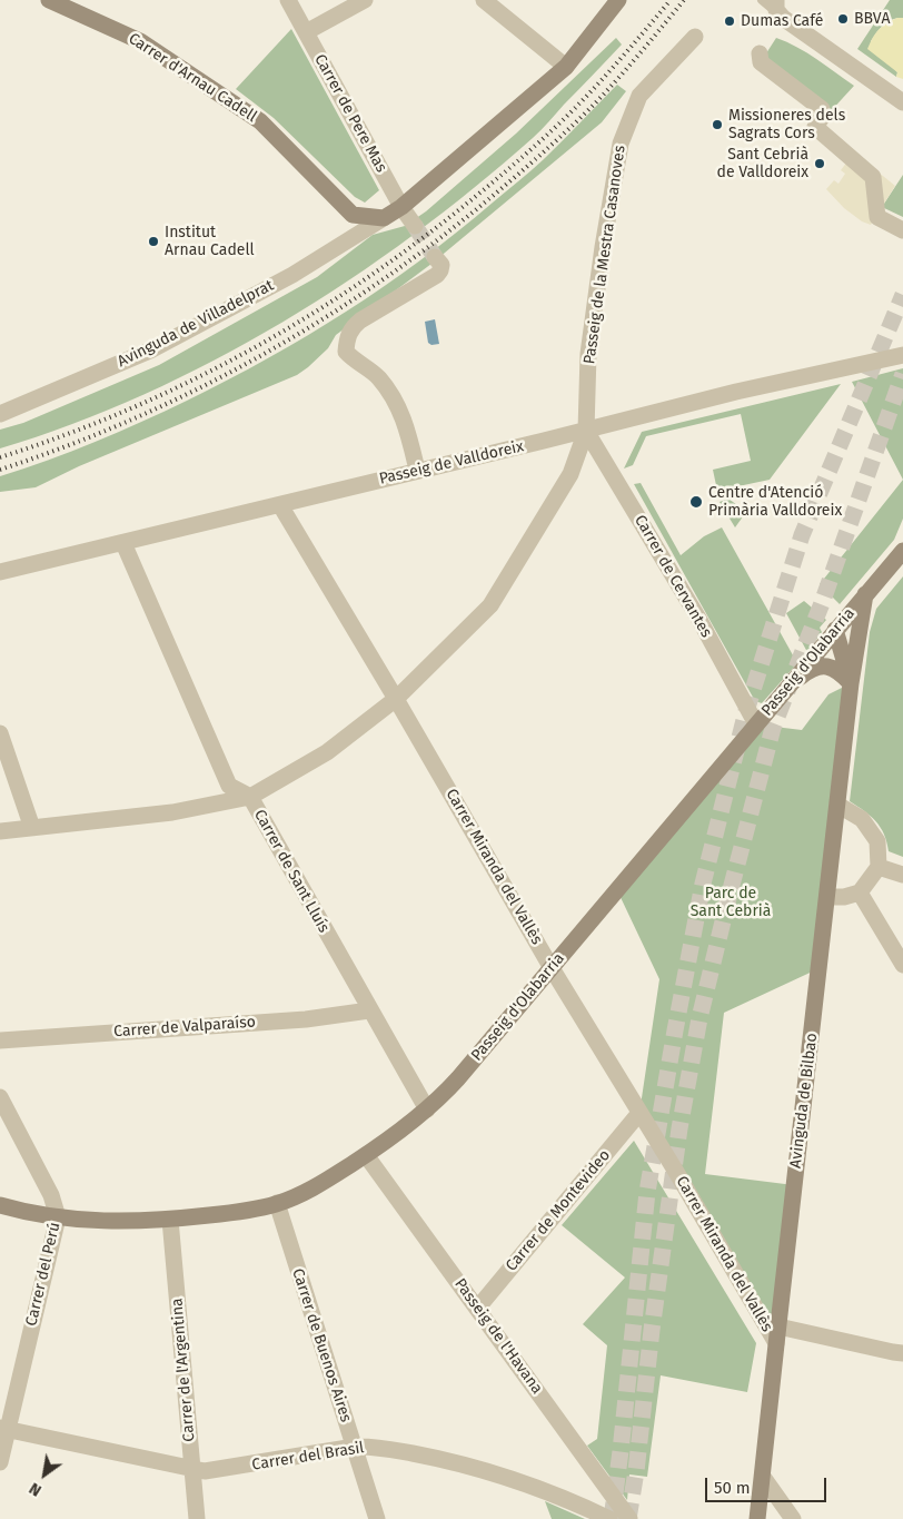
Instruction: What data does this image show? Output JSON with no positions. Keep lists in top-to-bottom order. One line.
{"streets":{"street":["Carrer d'Arnau Cadell","Carrer de Pere Mas","Passeig de la Mestra Casanoves","Avinguda de Villadelprat","Passeig de Valldoreix","Carrer de Cervantes","Passeig d'Olabarria","Carrer Miranda del Vallès","Carrer de Sant Lluís","Carrer de Valparaíso","Avinguda de Bilbao","Carrer de Montevideo","Carrer del Perú","Passeig de l'Havana","Carrer de Buenos Aires","Carrer de l'Argentina","Carrer del Brasil"]},"crossings":[["Carrer d'Arnau Cadell","Avinguda de Villadelprat"],["Passeig de la Mestra Casanoves","Passeig de Valldoreix"],["Passeig de la Mestra Casanoves","Carrer de Cervantes"],["Passeig de Valldoreix","Carrer de Cervantes"],["Passeig de Valldoreix","Carrer Miranda del Vallès"],["Passeig de Valldoreix","Carrer de Sant Lluís"],["Carrer de Cervantes","Passeig d'Olabarria"],["Passeig d'Olabarria","Carrer Miranda del Vallès"],["Passeig d'Olabarria","Carrer de Sant Lluís"],["Passeig d'Olabarria","Avinguda de Bilbao"],["Passeig d'Olabarria","Carrer del Perú"],["Passeig d'Olabarria","Passeig de l'Havana"],["Passeig d'Olabarria","Carrer de Buenos Aires"],["Passeig d'Olabarria","Carrer de l'Argentina"],["Carrer Miranda del Vallès","Avinguda de Bilbao"],["Carrer Miranda del Vallès","Carrer de Montevideo"],["Carrer de Sant Lluís","Carrer de Valparaíso"],["Carrer de Montevideo","Passeig de l'Havana"],["Carrer del Perú","Carrer del Brasil"],["Carrer de Buenos Aires","Carrer del Brasil"],["Carrer de l'Argentina","Carrer del Brasil"]],"parks":["Parc de Sant Cebrià"],"places":["BBVA","Dumas Café","Missioneres dels Sagrats Cors","Sant Cebrià de Valldoreix","Institut Arnau Cadell","Centre d'Atenció Primària Valldoreix"],"scale_bar":"50 m","north":"bottom left"}
